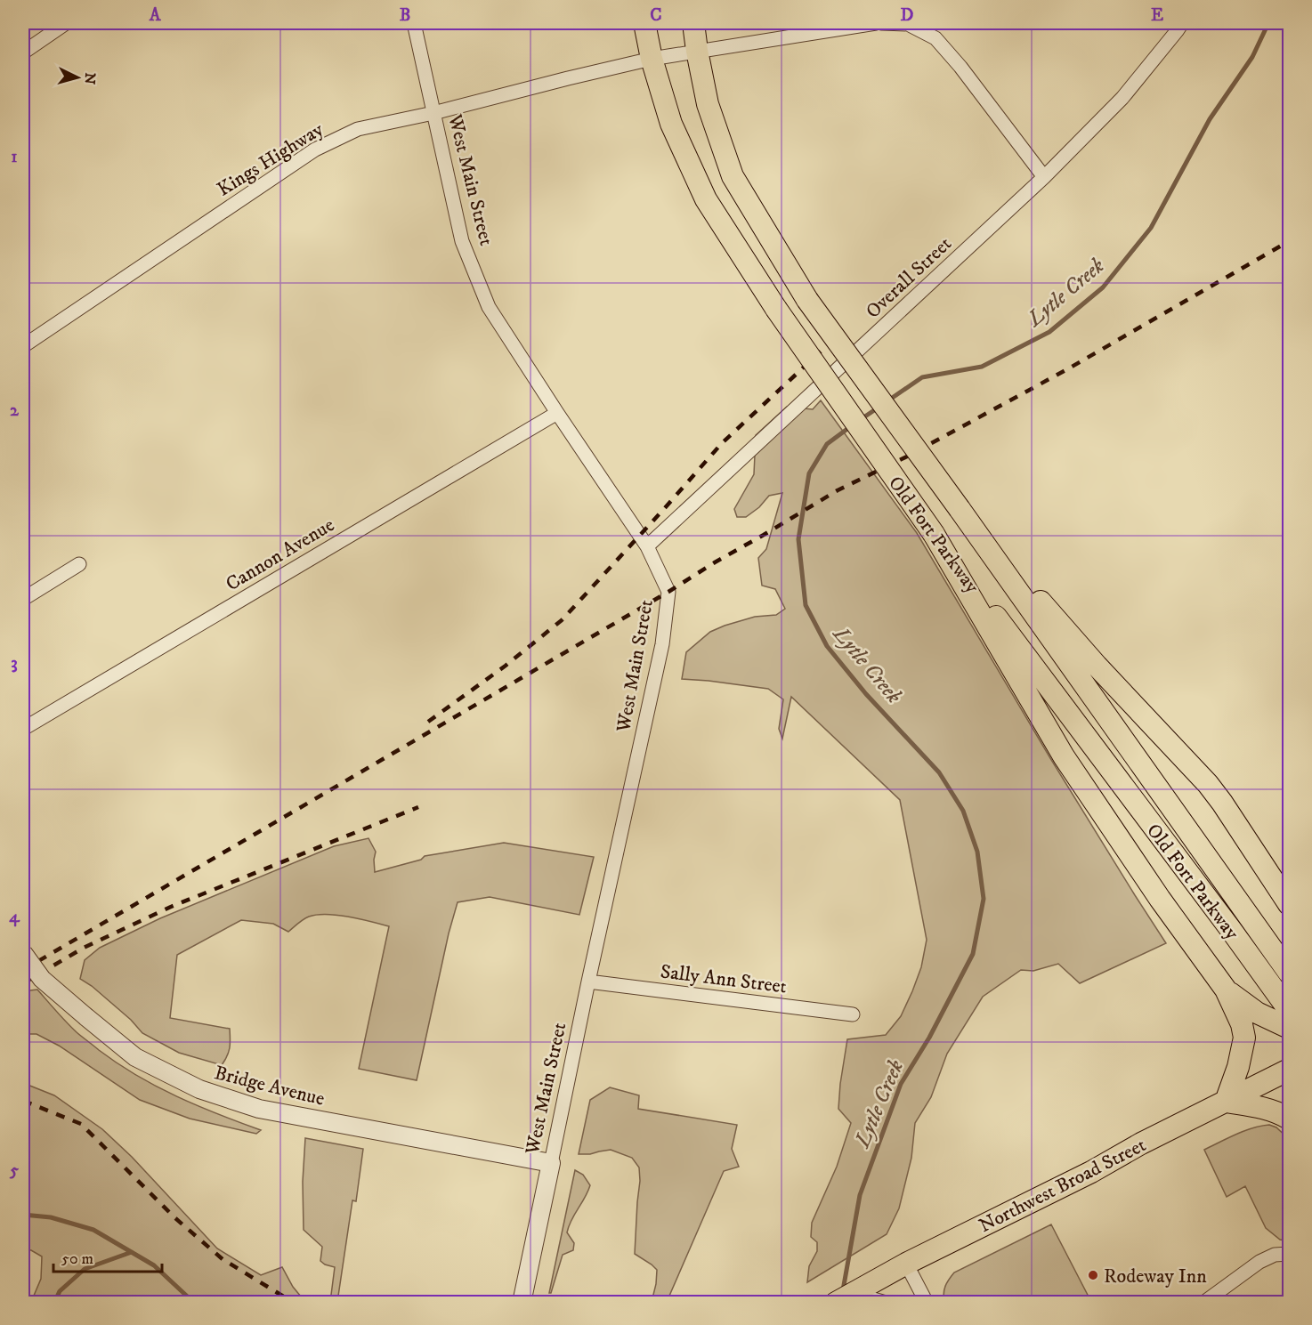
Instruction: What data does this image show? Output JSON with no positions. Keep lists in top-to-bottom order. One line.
{"streets":{"main road":["Old Fort Parkway","Northwest Broad Street"],"street":["Kings Highway","West Main Street","Overall Street","Cannon Avenue","Sally Ann Street","Bridge Avenue"]},"crossings":[["Kings Highway","West Main Street"],["Kings Highway","Old Fort Parkway"],["West Main Street","Overall Street"],["West Main Street","Cannon Avenue"],["West Main Street","Sally Ann Street"],["West Main Street","Bridge Avenue"]],"water":["Lytle Creek"],"places":["Rodeway Inn"],"scale_bar":"50 m","north":"right","grid":{"columns":["A","B","C","D","E"],"rows":["1","2","3","4","5"]}}
